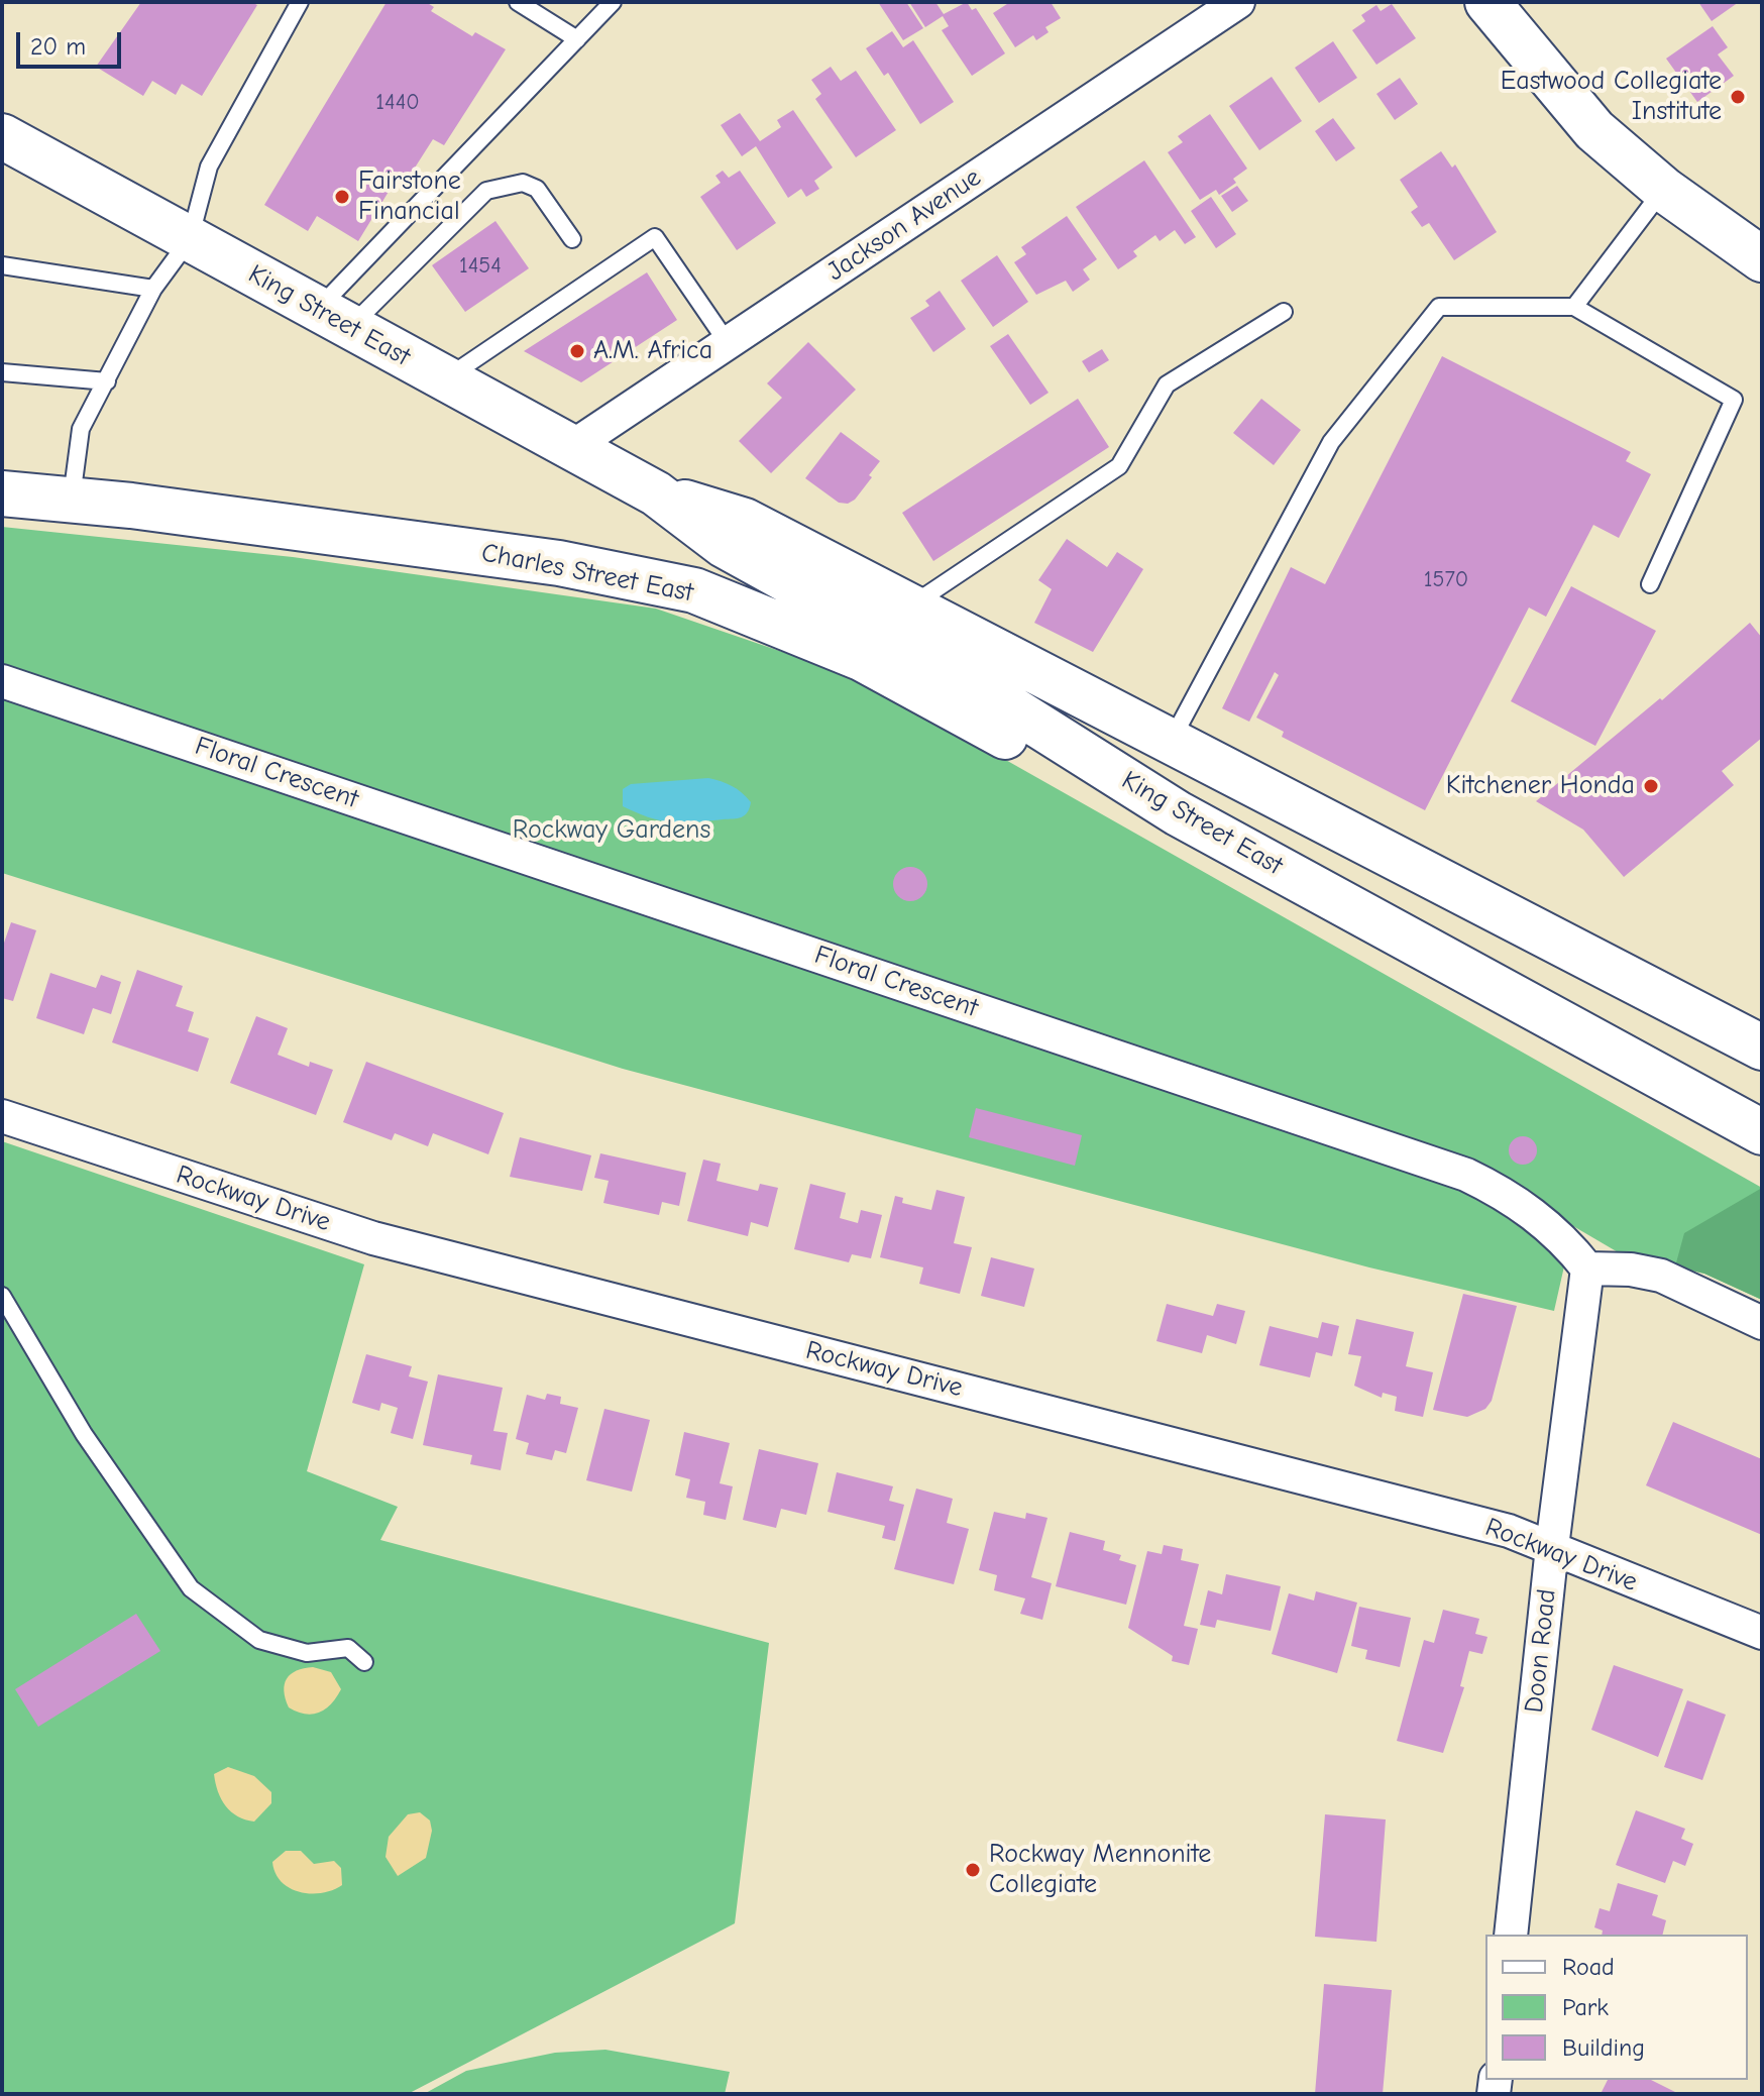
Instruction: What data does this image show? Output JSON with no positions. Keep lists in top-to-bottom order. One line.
{"streets":{"main road":["King Street East","Charles Street East"],"street":["Jackson Avenue","Floral Crescent","Rockway Drive","Doon Road"]},"crossings":[["Jackson Avenue","King Street East"],["King Street East","Charles Street East"],["Floral Crescent","Doon Road"],["Rockway Drive","Doon Road"]],"parks":["Rockway Gardens"],"places":["Eastwood Collegiate Institute","Fairstone Financial","A.M. Africa","Kitchener Honda","Rockway Mennonite Collegiate"],"house_numbers":["1440","1454","1570"],"legend":["Road","Park","Building"],"scale_bar":"20 m"}
